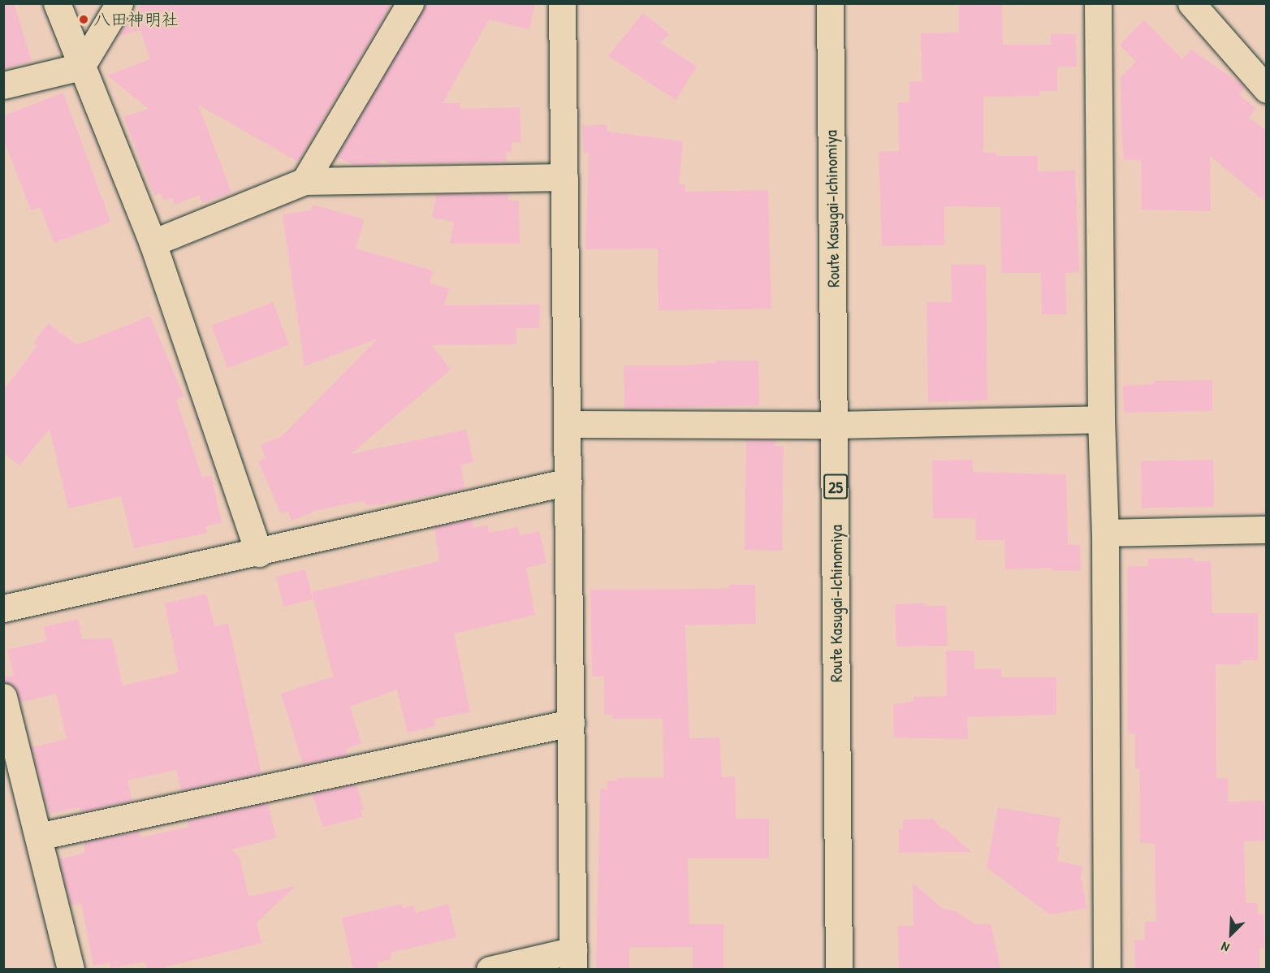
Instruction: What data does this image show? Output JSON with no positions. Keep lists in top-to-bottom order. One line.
{"streets":{"street":["Route Kasugai-Ichinomiya","25"]},"places":["八田神明社"],"north":"bottom left"}
